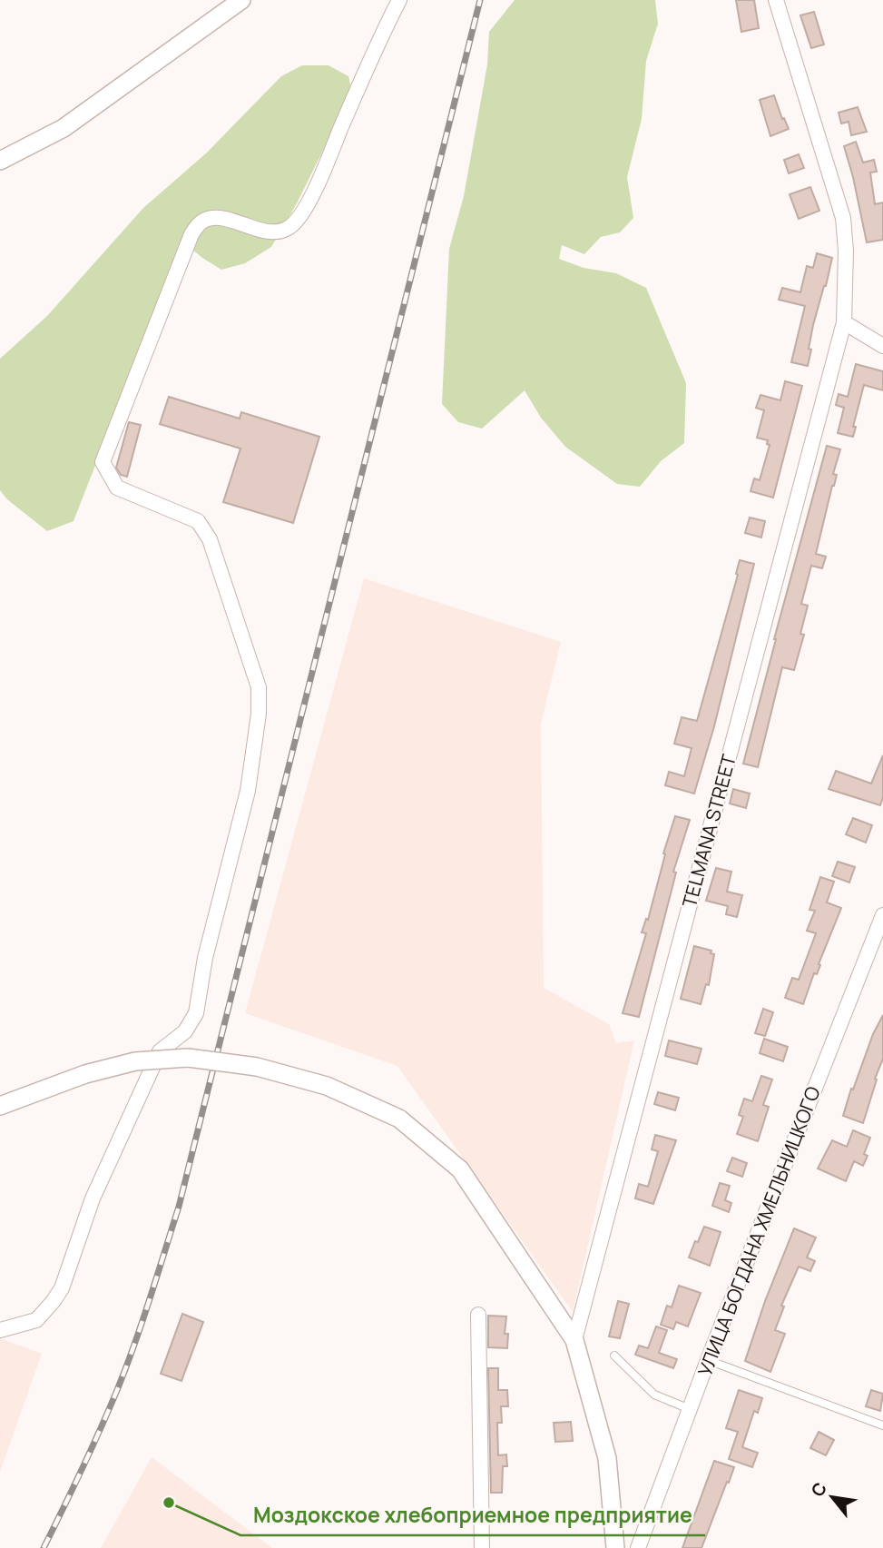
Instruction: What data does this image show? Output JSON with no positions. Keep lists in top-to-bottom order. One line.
{"streets":{"street":["TELMANA STREET","УЛИЦА БОГДАНА ХМЕЛЬНИЦКОГО"]},"places":["Моздокское хлебоприемное предприятие"],"north":"top left"}
